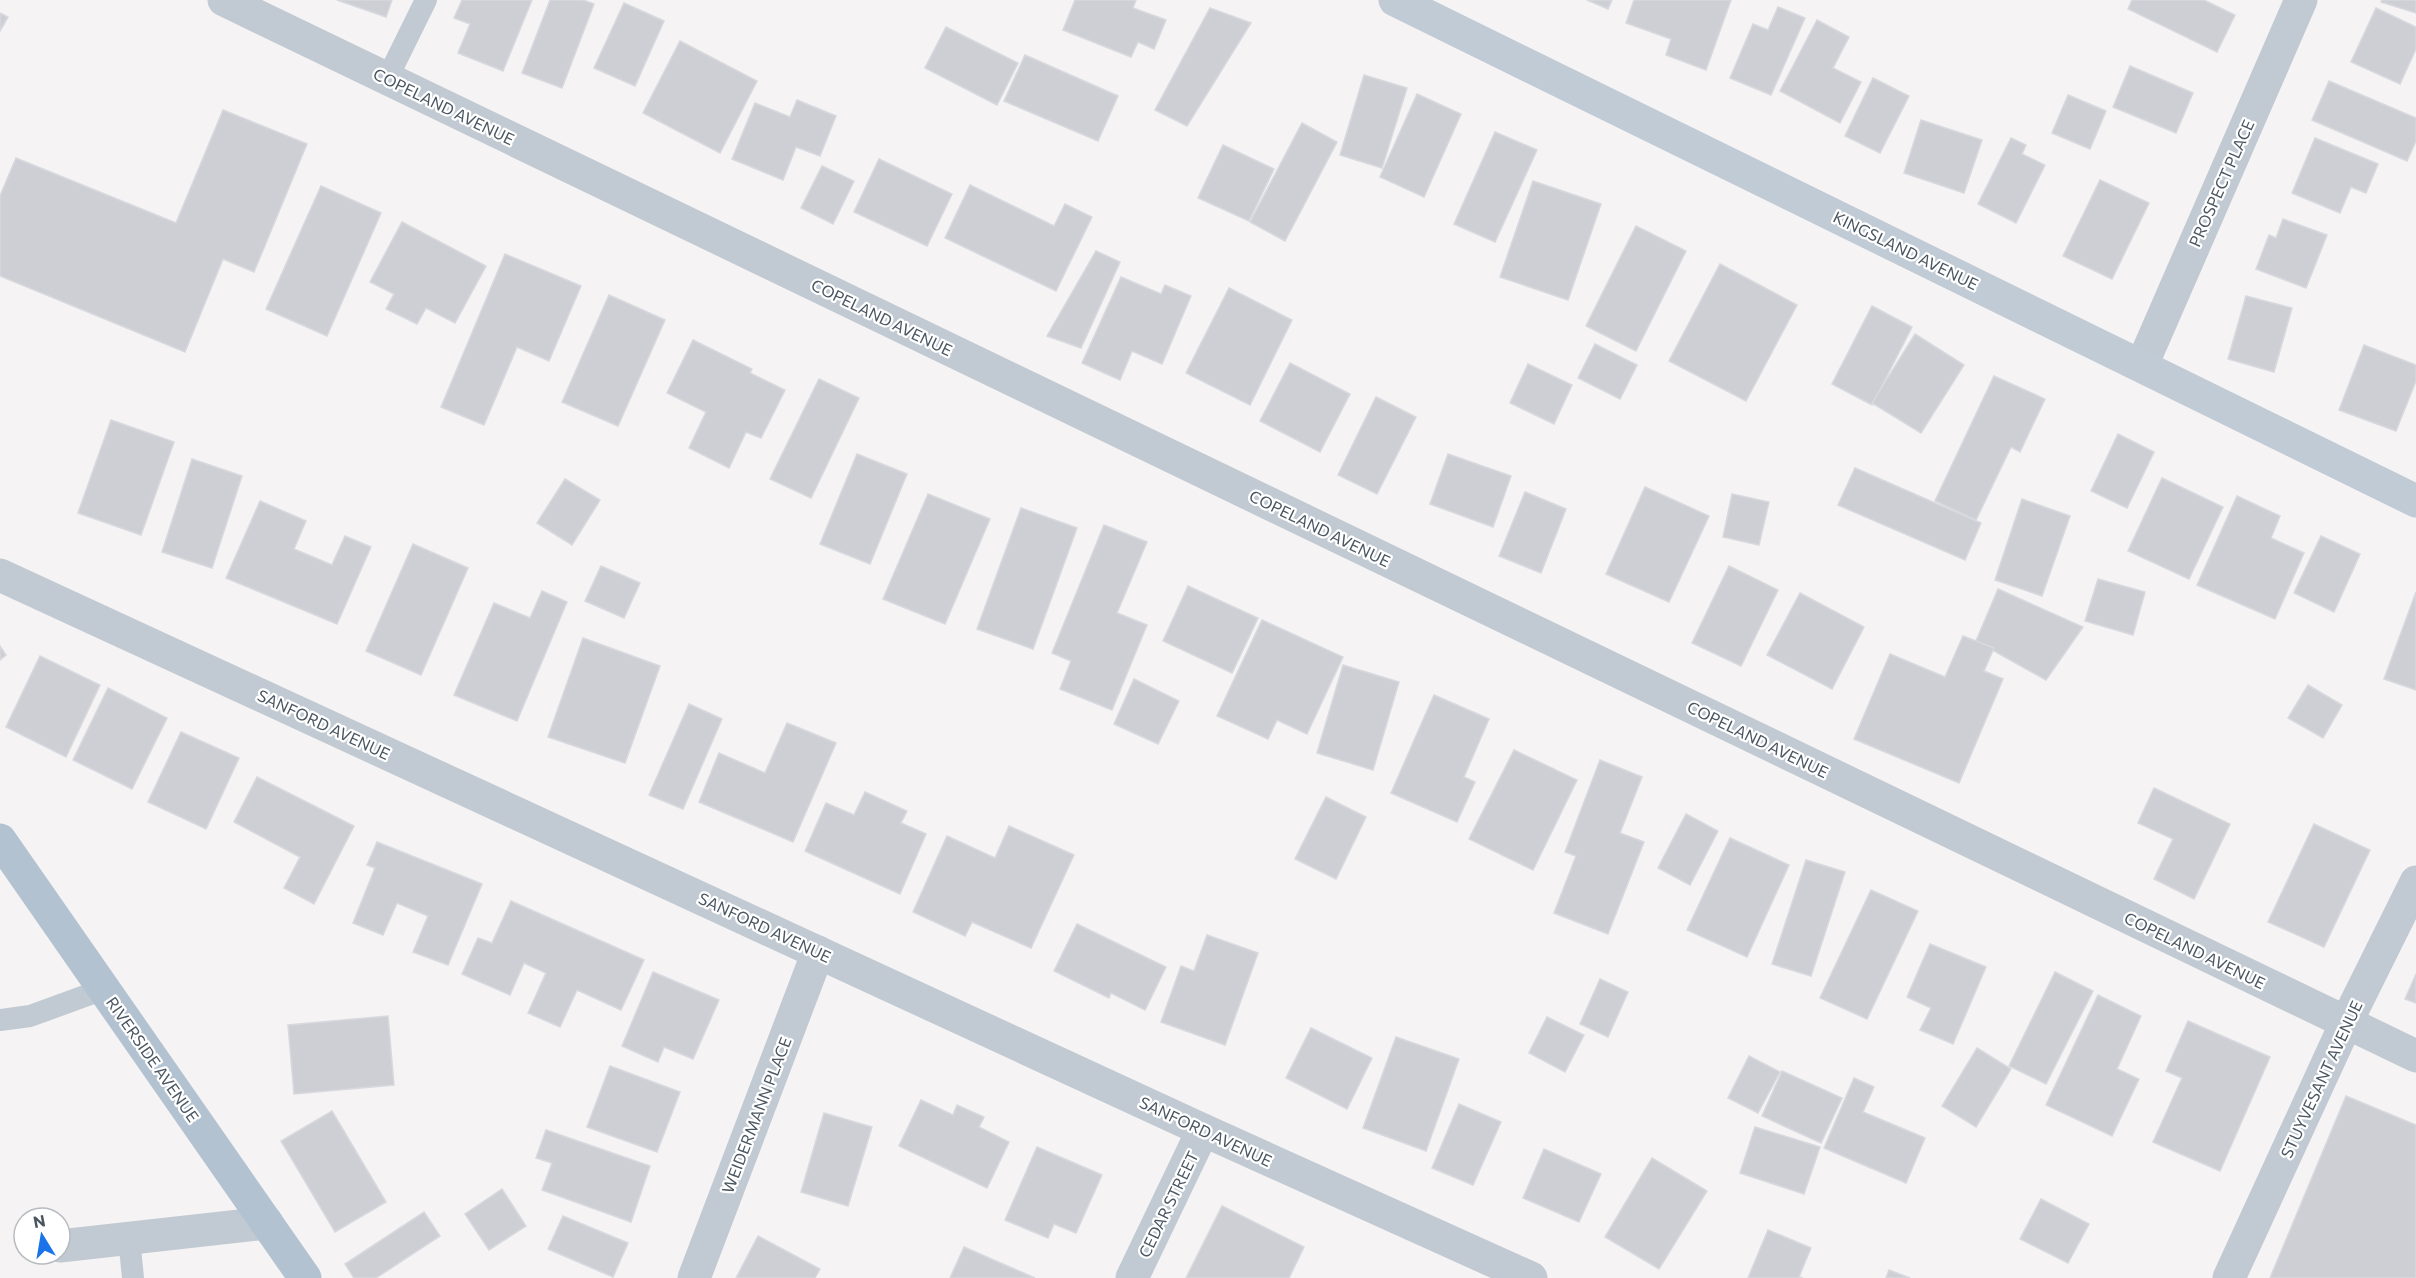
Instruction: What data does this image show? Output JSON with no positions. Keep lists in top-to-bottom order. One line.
{"streets":{"main road":["KINGSLAND AVENUE","RIVERSIDE AVENUE"],"street":["COPELAND AVENUE","PROSPECT PLACE","SANFORD AVENUE","STUYVESANT AVENUE","WEIDERMANN PLACE","CEDAR STREET"]},"crossings":[["COPELAND AVENUE","STUYVESANT AVENUE"],["PROSPECT PLACE","KINGSLAND AVENUE"],["SANFORD AVENUE","WEIDERMANN PLACE"],["SANFORD AVENUE","CEDAR STREET"]],"north":"top"}
